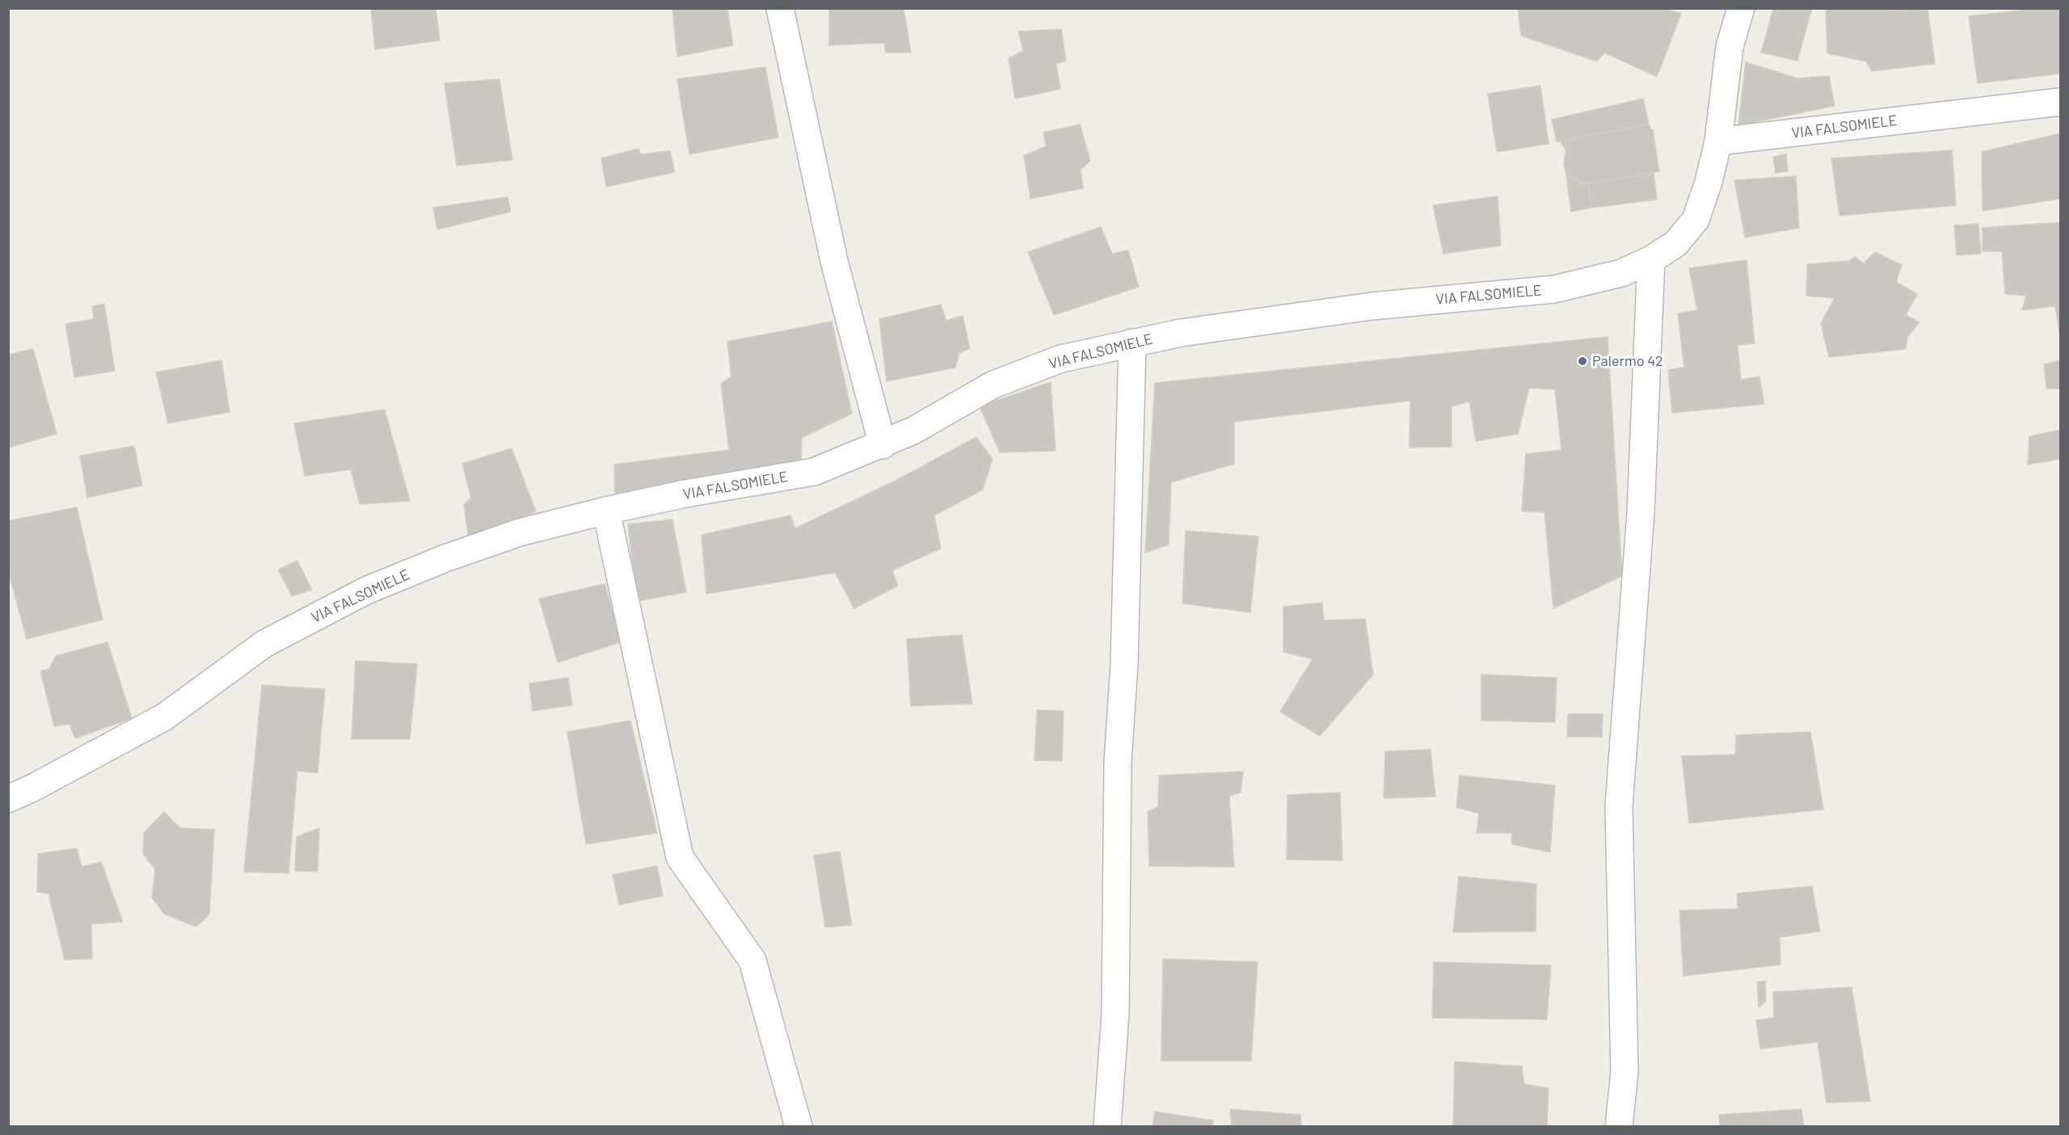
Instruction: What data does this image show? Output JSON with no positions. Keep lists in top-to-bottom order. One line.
{"streets":{"street":["VIA FALSOMIELE"]},"places":["Palermo 42"]}
